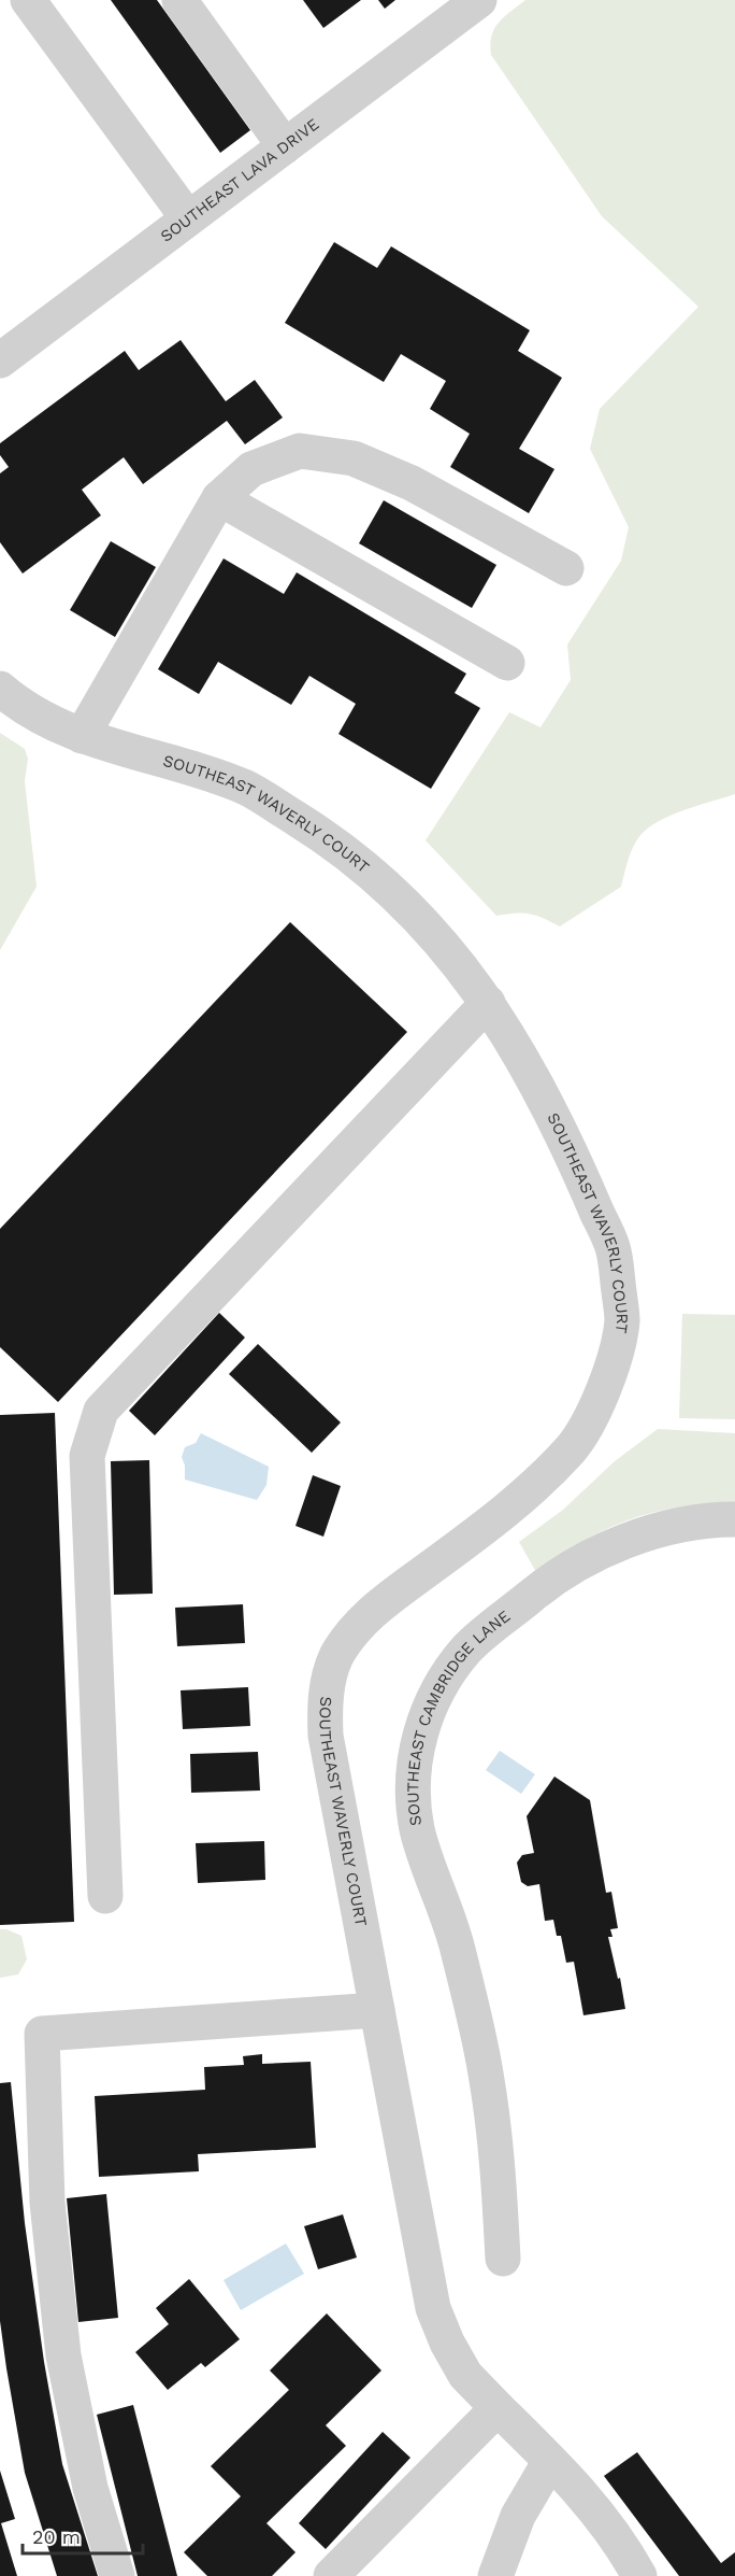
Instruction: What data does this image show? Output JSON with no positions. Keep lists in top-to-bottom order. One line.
{"streets":{"street":["SOUTHEAST LAVA DRIVE","SOUTHEAST WAVERLY COURT","SOUTHEAST CAMBRIDGE LANE"]},"scale_bar":"20 m"}
